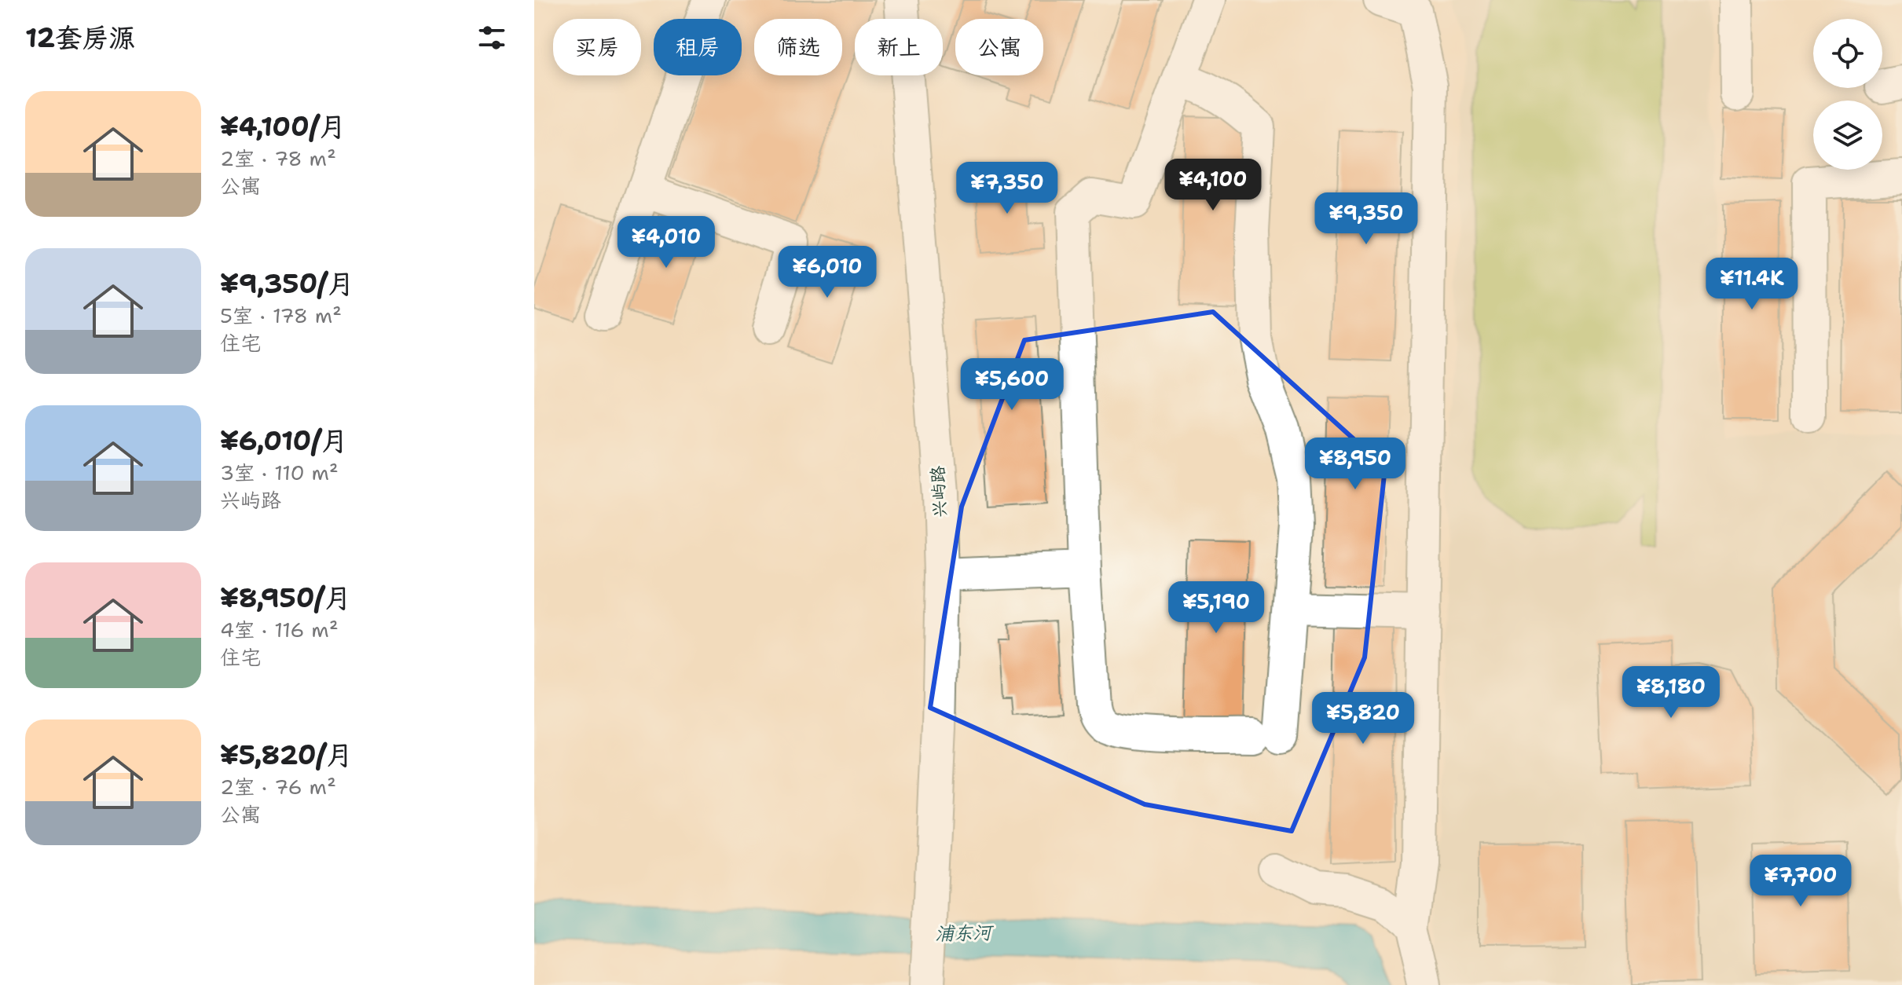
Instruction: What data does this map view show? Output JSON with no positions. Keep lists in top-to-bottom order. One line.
{"streets":{"street":["兴屿路"]},"water":["浦东河"],"page":{"heading":"12套房源","chip":["买房","租房","筛选","新上","公寓"],"list":[{"name":"¥4,100/月","note":"2室 · 78 m² · 公寓"},{"name":"¥9,350/月","note":"5室 · 178 m² · 住宅"},{"name":"¥6,010/月","note":"3室 · 110 m² · 兴屿路"},{"name":"¥8,950/月","note":"4室 · 116 m² · 住宅"},{"name":"¥5,820/月","note":"2室 · 76 m² · 公寓"}],"price":["¥4,100","¥7,350","¥9,350","¥4,010","¥6,010","¥11.4K","¥5,600","¥8,950","¥5,190","¥8,180","¥5,820","¥7,700"]}}
